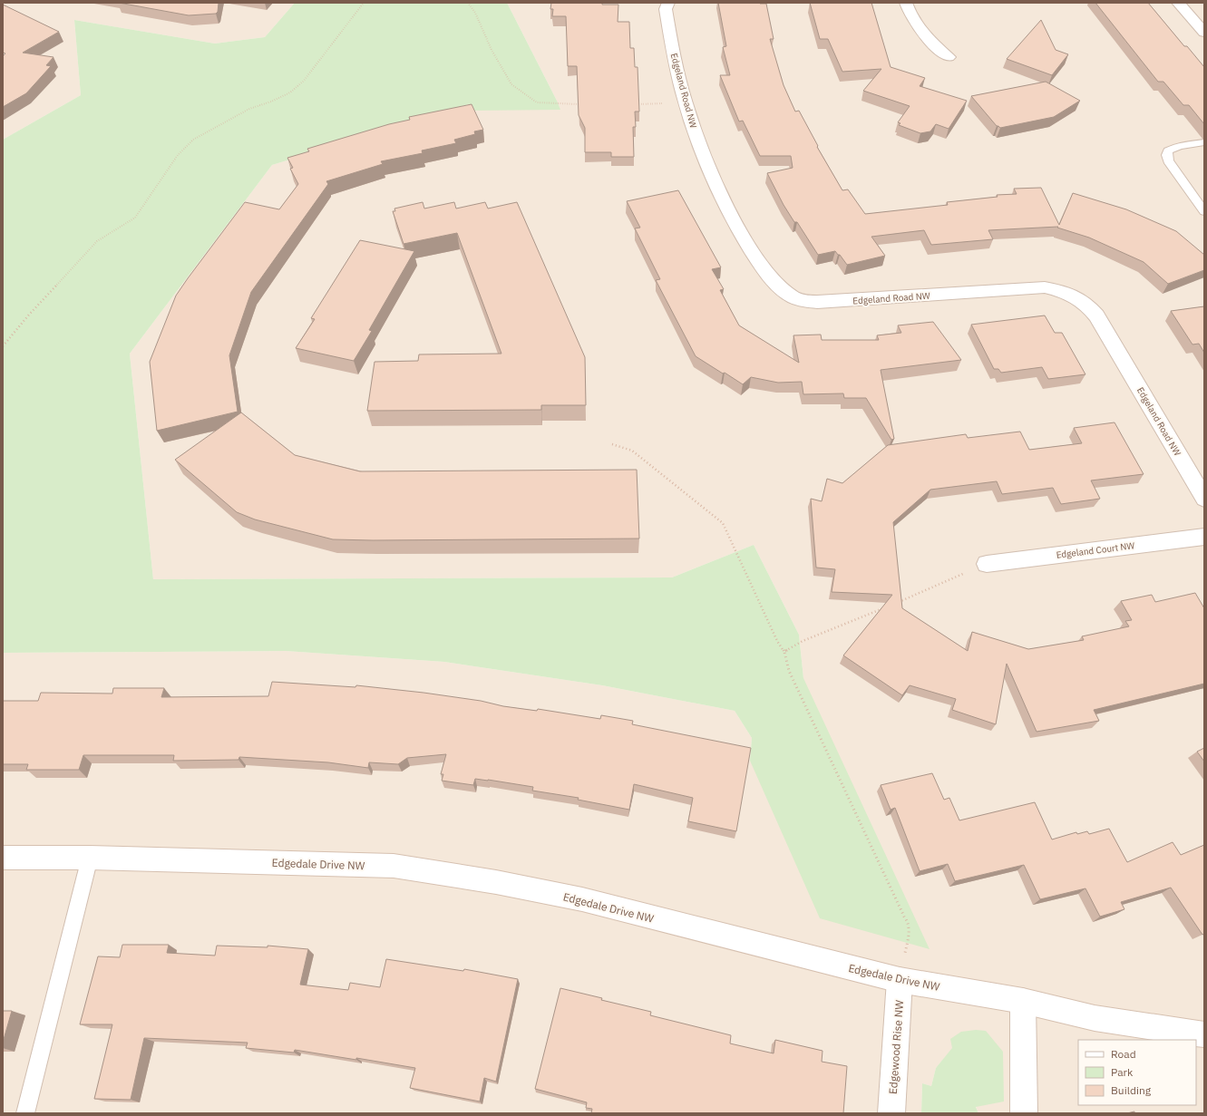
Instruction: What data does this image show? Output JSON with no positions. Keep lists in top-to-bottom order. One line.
{"streets":{"street":["Edgeland Road NW","Edgeland Court NW","Edgedale Drive NW","Edgewood Rise NW"]},"crossings":[["Edgedale Drive NW","Edgewood Rise NW"]],"legend":["Road","Park","Building"]}
